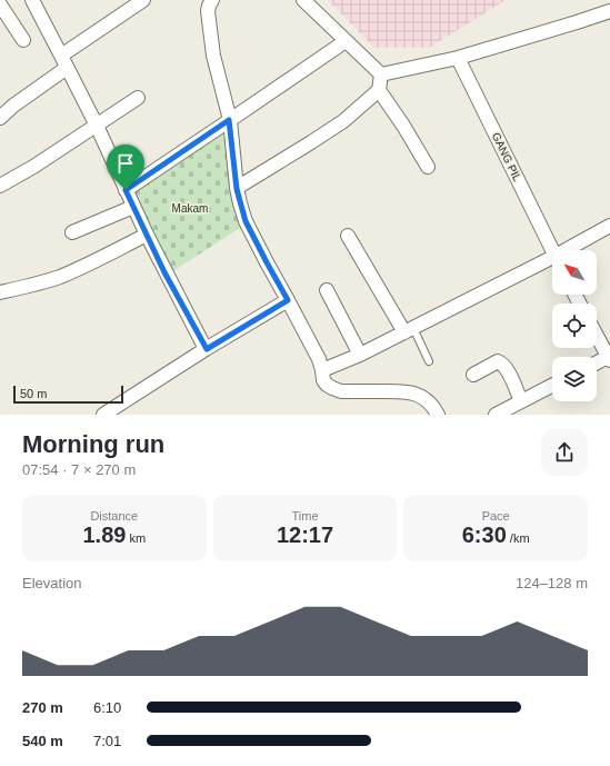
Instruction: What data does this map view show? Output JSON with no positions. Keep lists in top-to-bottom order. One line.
{"streets":{"street":["GANG PIL"]},"parks":["Makam"],"scale_bar":"50 m","north":"top left","page":{"scale":"50 m","heading":["Morning run","07:54 · 7 × 270 m"],"stats":[["Distance","1.89 km"],["Time","12:17"],["Pace","6:30 /km"]],"chart":["Elevation","124–128 m"],"list":[{"name":"270 m","note":"6:10"},{"name":"540 m","note":"7:01"}]}}
